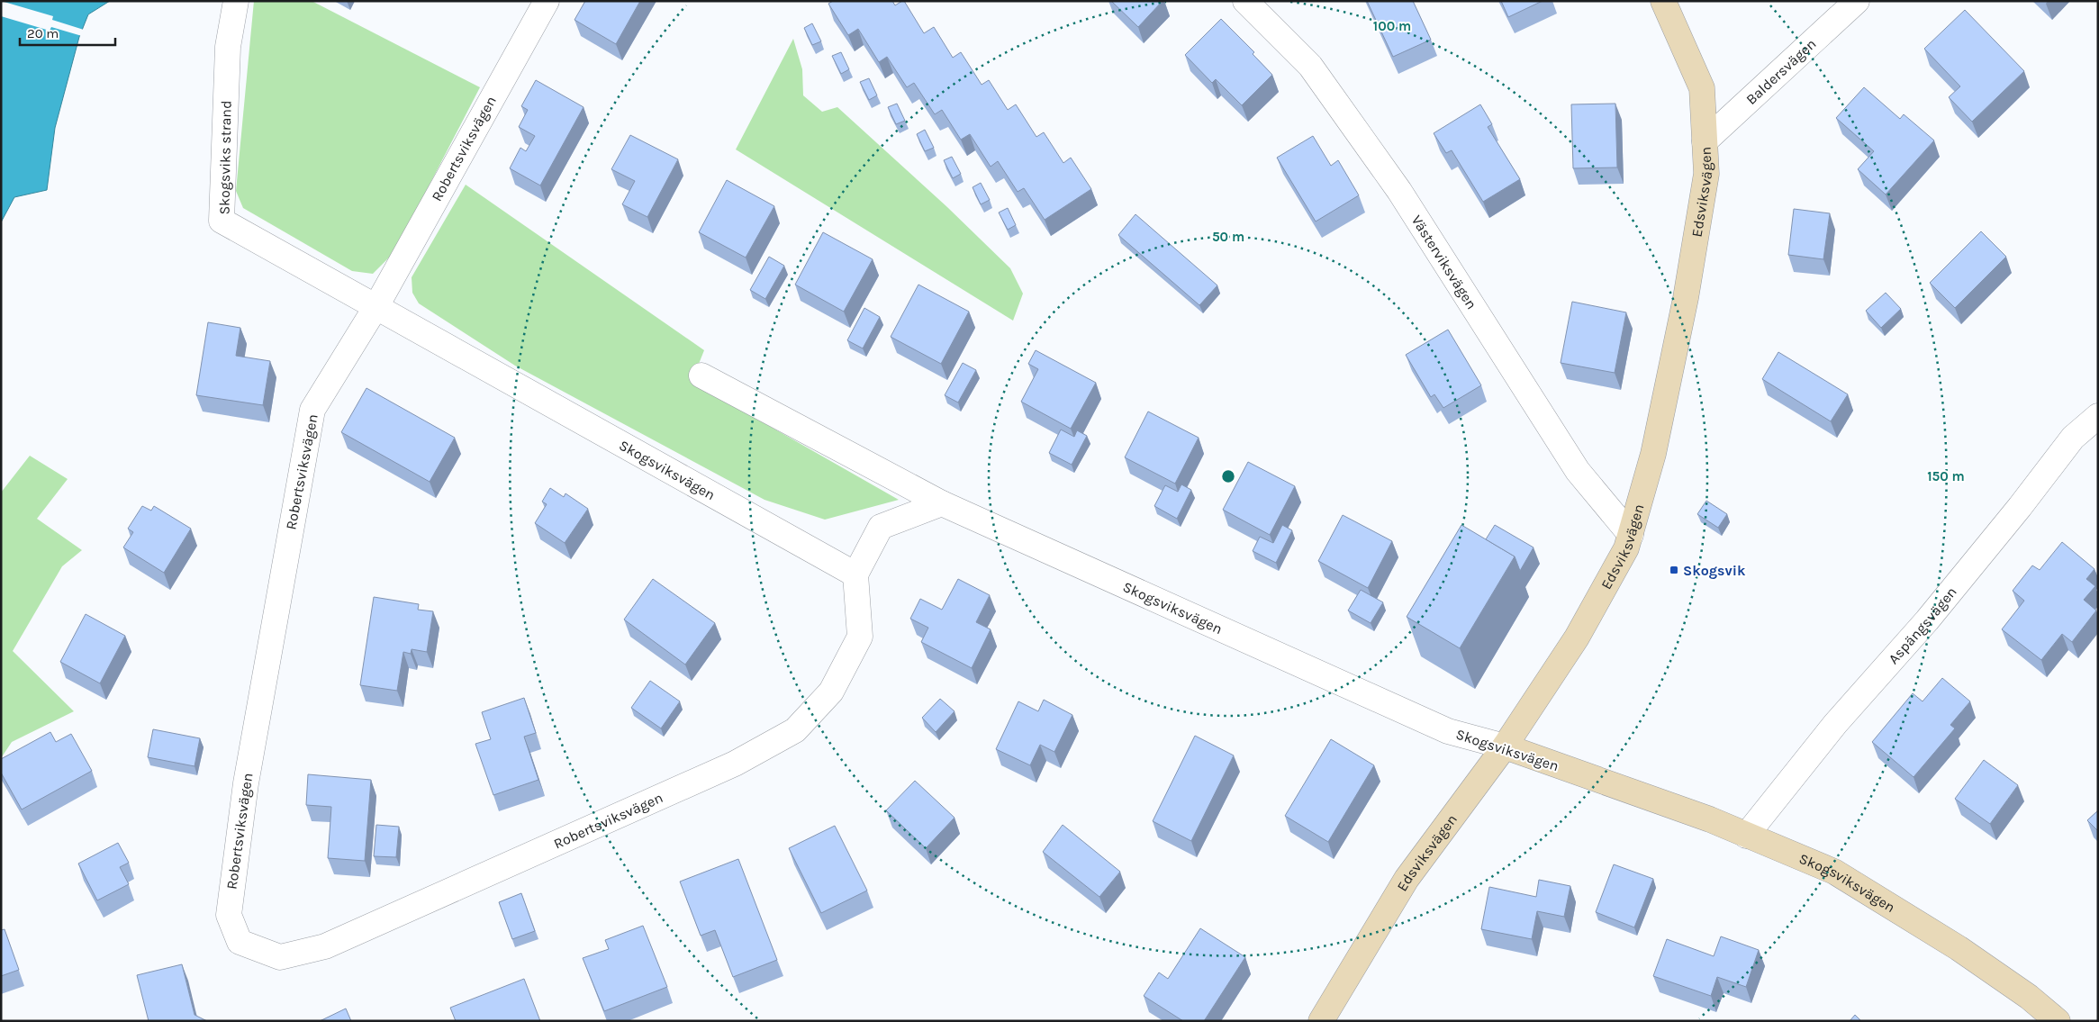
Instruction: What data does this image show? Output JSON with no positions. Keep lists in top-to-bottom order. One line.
{"streets":{"street":["Baldersvägen","Robertsviksvägen","Skogsviks strand","Edsviksvägen","Västerviksvägen","Skogsviksvägen","Aspängsvägen"]},"crossings":[["Baldersvägen","Edsviksvägen"],["Robertsviksvägen","Skogsviks strand"],["Robertsviksvägen","Skogsviksvägen"],["Skogsviks strand","Skogsviksvägen"],["Edsviksvägen","Västerviksvägen"],["Edsviksvägen","Skogsviksvägen"],["Skogsviksvägen","Aspängsvägen"]],"places":{"transit":["Skogsvik"]},"scale_bar":"20 m","rings":["100 m","50 m","150 m"]}
